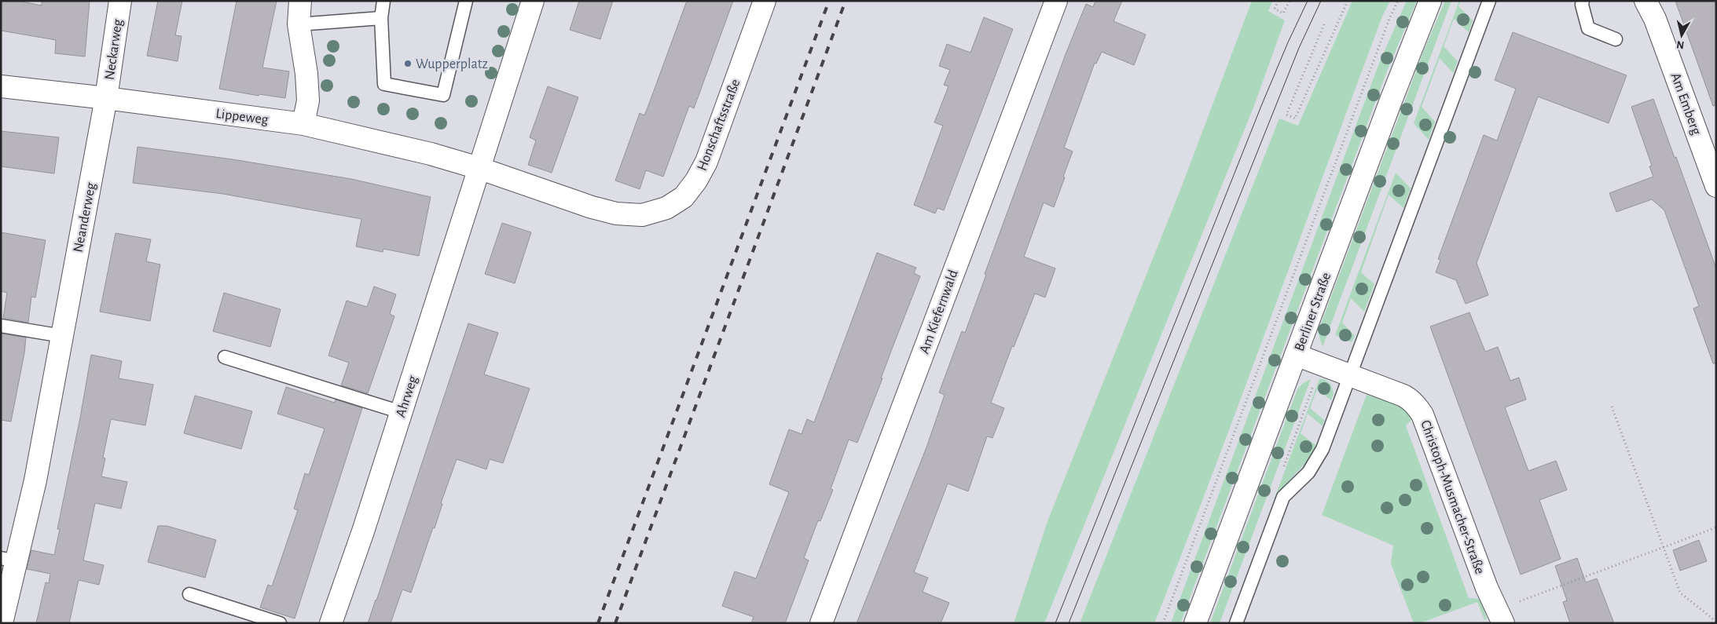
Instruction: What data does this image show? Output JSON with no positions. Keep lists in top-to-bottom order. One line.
{"streets":{"street":["Neckarweg","Am Emberg","Lippeweg","Honschaftsstraße","Neanderweg","Am Kiefernwald","Berliner Straße","Ahrweg","Christoph-Musmacher-Straße"]},"crossings":[["Neckarweg","Lippeweg"],["Neckarweg","Neanderweg"],["Lippeweg","Honschaftsstraße"],["Lippeweg","Neanderweg"],["Lippeweg","Ahrweg"],["Honschaftsstraße","Ahrweg"],["Berliner Straße","Christoph-Musmacher-Straße"]],"places":["Wupperplatz"],"north":"bottom"}
